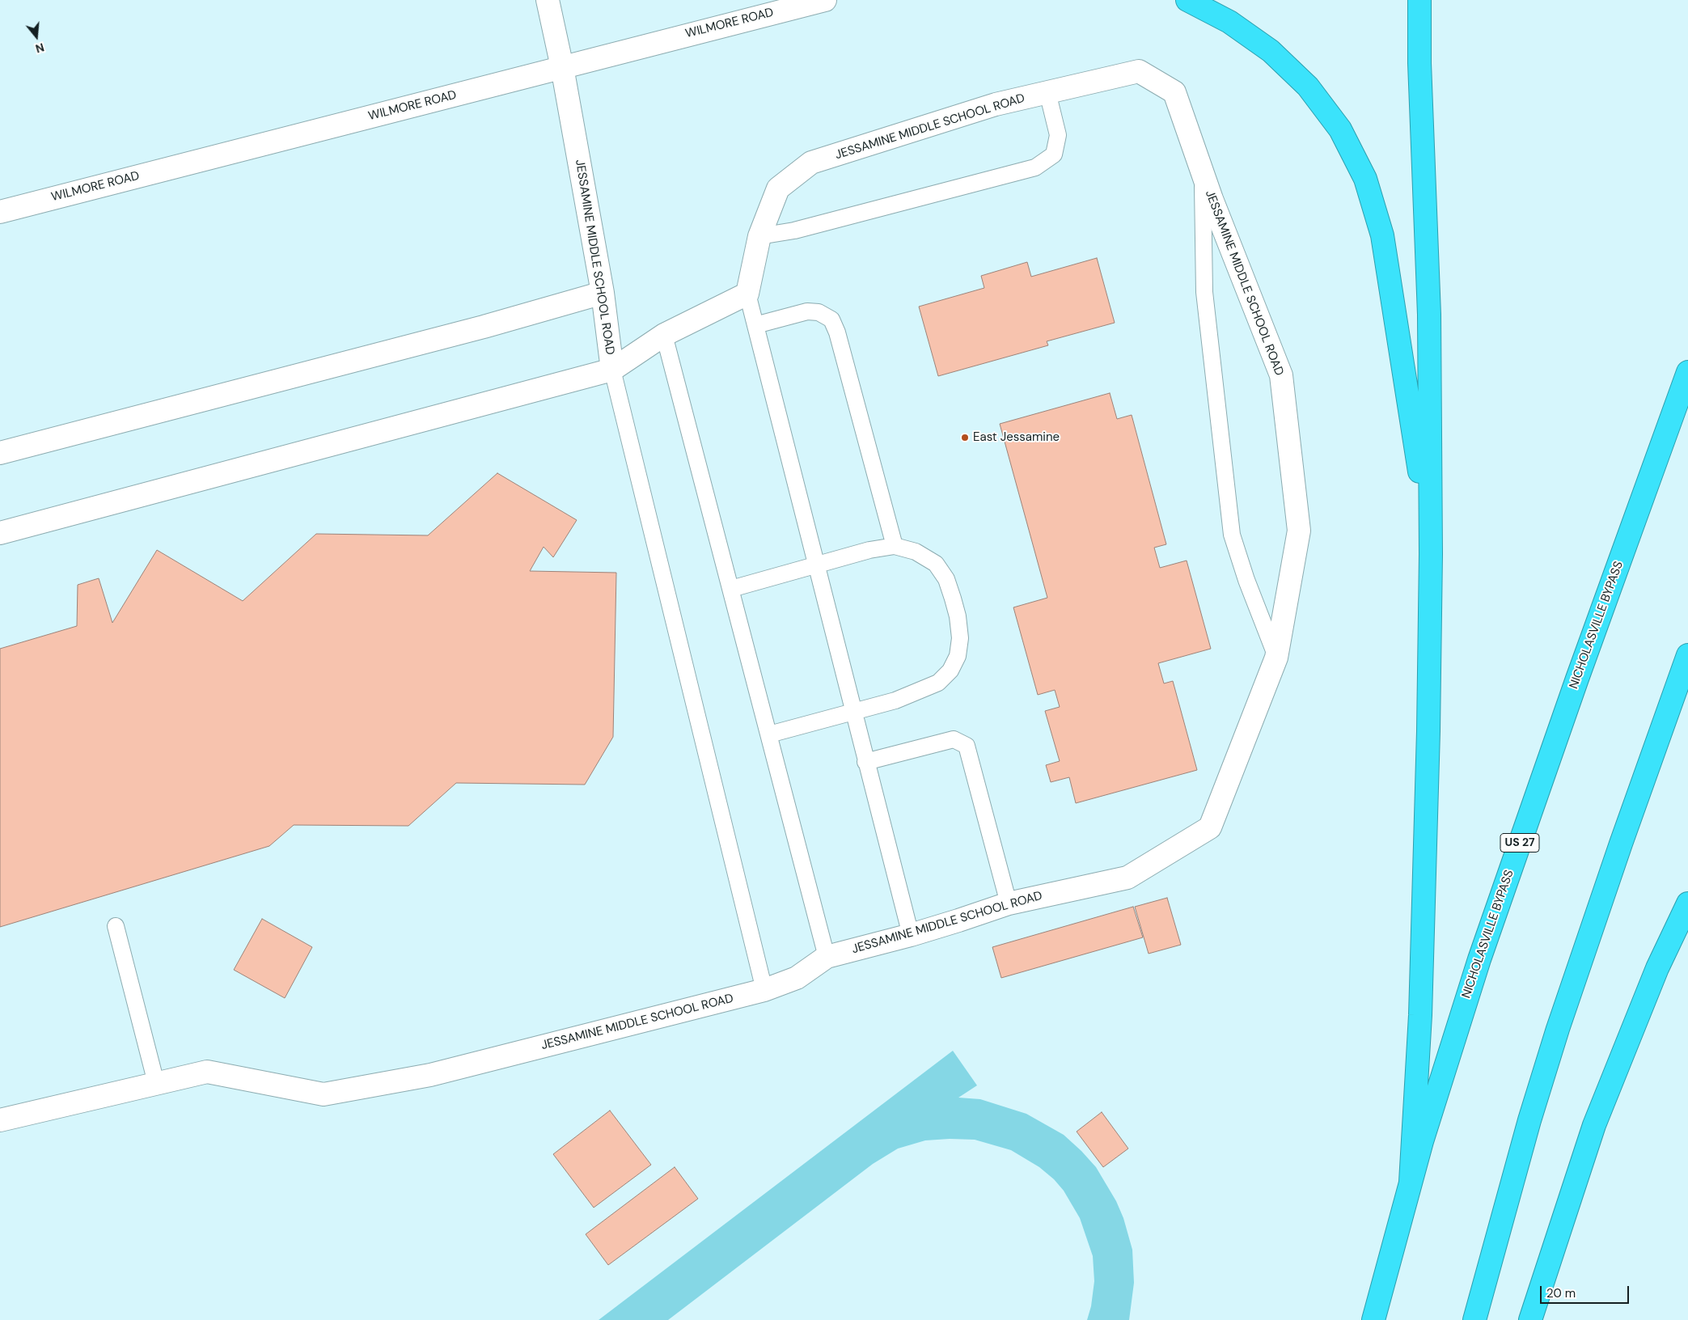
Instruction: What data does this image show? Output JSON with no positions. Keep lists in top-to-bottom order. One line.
{"streets":{"highway":["NICHOLASVILLE BYPASS","US 27"],"street":["WILMORE ROAD","JESSAMINE MIDDLE SCHOOL ROAD"]},"crossings":[["WILMORE ROAD","JESSAMINE MIDDLE SCHOOL ROAD"]],"places":["East Jessamine"],"scale_bar":"20 m","north":"bottom"}
